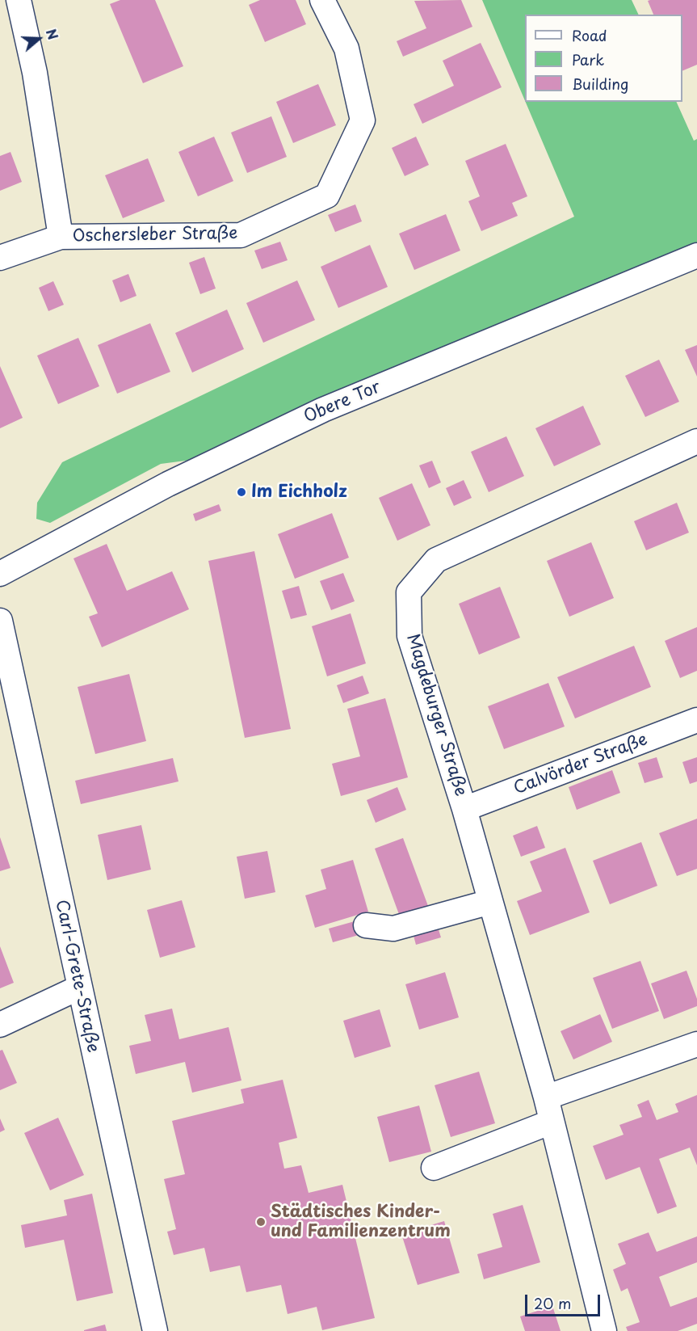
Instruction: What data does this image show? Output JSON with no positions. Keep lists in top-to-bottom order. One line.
{"streets":{"street":["Oschersleber Straße","Obere Tor","Magdeburger Straße","Calvörder Straße","Carl-Grete-Straße"]},"crossings":[["Magdeburger Straße","Calvörder Straße"]],"places":["Im Eichholz","Städtisches Kinder- und Familienzentrum"],"legend":["Road","Park","Building"],"scale_bar":"20 m","north":"right"}
